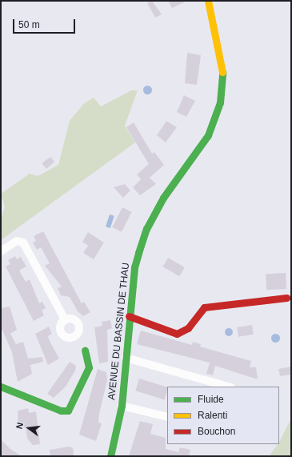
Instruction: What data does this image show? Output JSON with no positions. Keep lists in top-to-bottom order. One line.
{"streets":{"main road":["AVENUE DU BASSIN DE THAU"]},"legend":["Fluide","Ralenti","Bouchon"],"scale_bar":"50 m","north":"left"}
